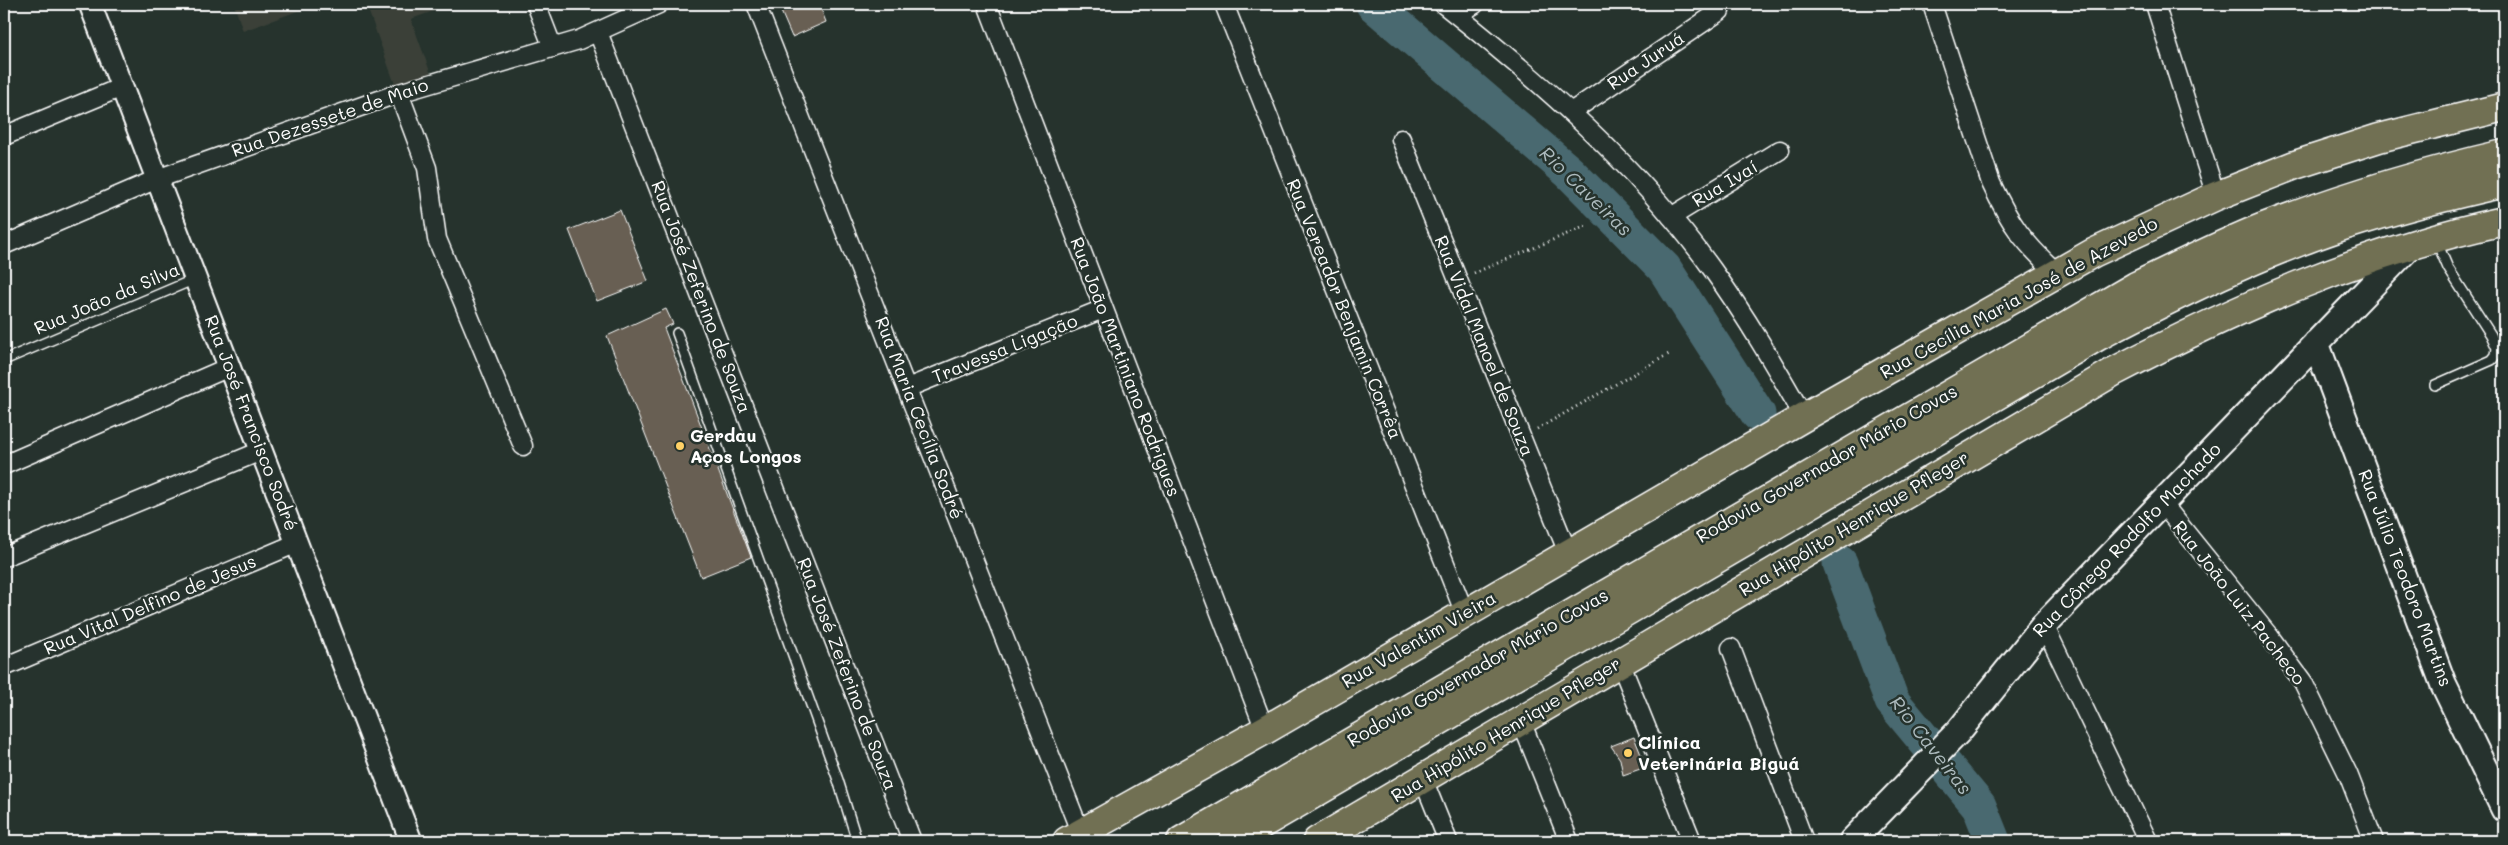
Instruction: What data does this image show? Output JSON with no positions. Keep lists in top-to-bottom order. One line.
{"streets":{"main road":["Rua Cecília Maria José de Azevedo","Rodovia Governador Mário Covas","Rua Hipólito Henrique Pfleger","Rua Cônego Rodolfo Machado","Rua Júlio Teodoro Martins","Rua Valentim Vieira"],"street":["Rua Juruá","Rua Dezessete de Maio","Rua Ivaí","Rua José Zeferino de Souza","Rua Vereador Benjamin Corrêa","Rua Vidal Manoel de Souza","Travessa Ligação","Rua João Martiniano Rodrigues","Rua Maria Cecília Sodré","Rua José Francisco Sodré","Rua João Luiz Pacheco","Rua Vital Delfino de Jesus"],"lane":["Rua João da Silva"]},"crossings":[["Rua Dezessete de Maio","Rua José Zeferino de Souza"],["Rua Dezessete de Maio","Rua José Francisco Sodré"],["Rua Cecília Maria José de Azevedo","Rua Valentim Vieira"],["Rua João da Silva","Rua José Francisco Sodré"],["Rua Vereador Benjamin Corrêa","Rua Valentim Vieira"],["Rua Vidal Manoel de Souza","Rua Valentim Vieira"],["Travessa Ligação","Rua João Martiniano Rodrigues"],["Travessa Ligação","Rua Maria Cecília Sodré"],["Rua João Martiniano Rodrigues","Rua Valentim Vieira"],["Rua Maria Cecília Sodré","Rua Valentim Vieira"],["Rua José Francisco Sodré","Rua Vital Delfino de Jesus"],["Rua Hipólito Henrique Pfleger","Rua Cônego Rodolfo Machado"],["Rua Cônego Rodolfo Machado","Rua Júlio Teodoro Martins"],["Rua Cônego Rodolfo Machado","Rua João Luiz Pacheco"]],"water":["Rio Caveiras"],"places":["Gerdau Aços Longos","Clínica Veterinária Biguá"]}
